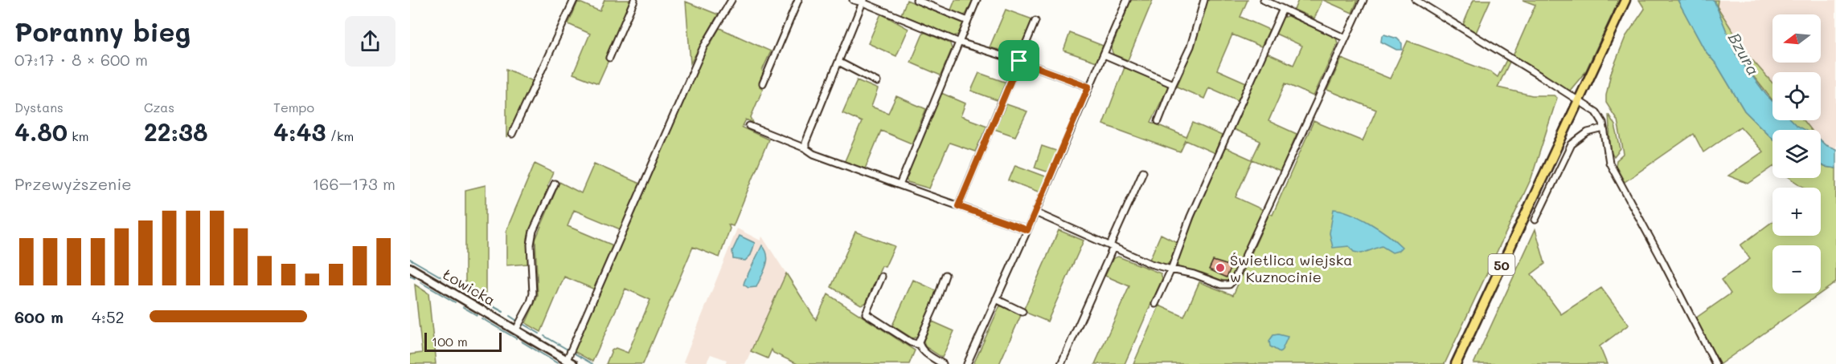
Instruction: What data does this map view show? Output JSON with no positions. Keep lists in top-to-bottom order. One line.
{"streets":{"main road":["50"],"street":["Łowicka"]},"water":["Bzura"],"places":["Świetlica wiejska w Kuznocinie"],"scale_bar":"100 m","north":"left","page":{"heading":["Poranny bieg","07:17 · 8 × 600 m"],"map_buttons":["+","−"],"stats":[["Dystans","4.80 km"],["Czas","22:38"],["Tempo","4:43 /km"]],"chart":["Przewyższenie","166–173 m"],"list":[{"name":"600 m","note":"4:52"}],"scale":"100 m"}}
